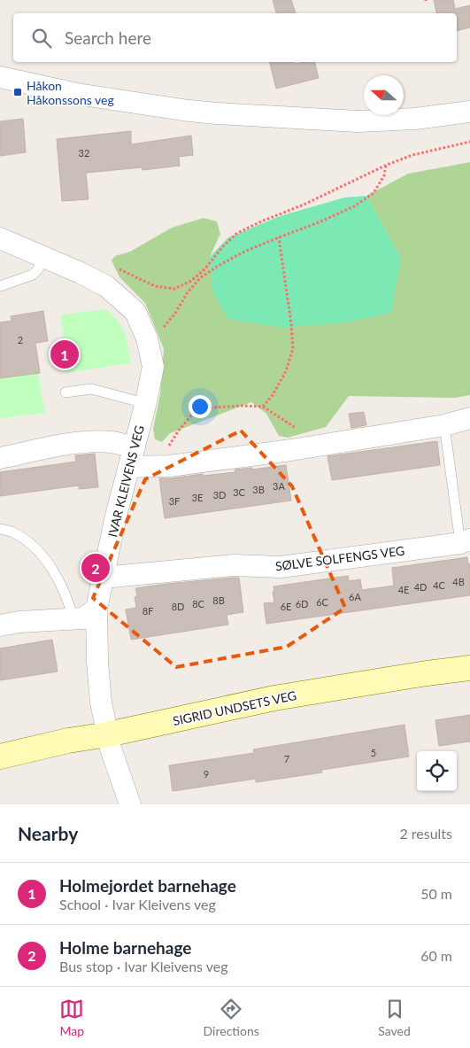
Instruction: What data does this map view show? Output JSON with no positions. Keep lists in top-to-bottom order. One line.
{"streets":{"street":["IVAR KLEIVENS VEG","SØLVE SOLFENGS VEG","SIGRID UNDSETS VEG"]},"crossings":[["IVAR KLEIVENS VEG","SØLVE SOLFENGS VEG"],["IVAR KLEIVENS VEG","SIGRID UNDSETS VEG"]],"places":{"transit":["Håkon Håkonssons veg"]},"house_numbers":["32","2","3A","3B","3C","3D","3E","3F","4B","4C","4D","4E","6A","8B","6C","8C","6D","8D","6E","8F","5","7","9"],"north":"left","page":{"search":"Search here","pins":["1","2"],"heading":["Nearby","2 results"],"list":[{"mark":"1","name":"Holmejordet barnehage","note":"School · Ivar Kleivens veg","value":"50 m"},{"mark":"2","name":"Holme barnehage","note":"Bus stop · Ivar Kleivens veg","value":"60 m"}],"nav":["Map","Directions","Saved"]}}
